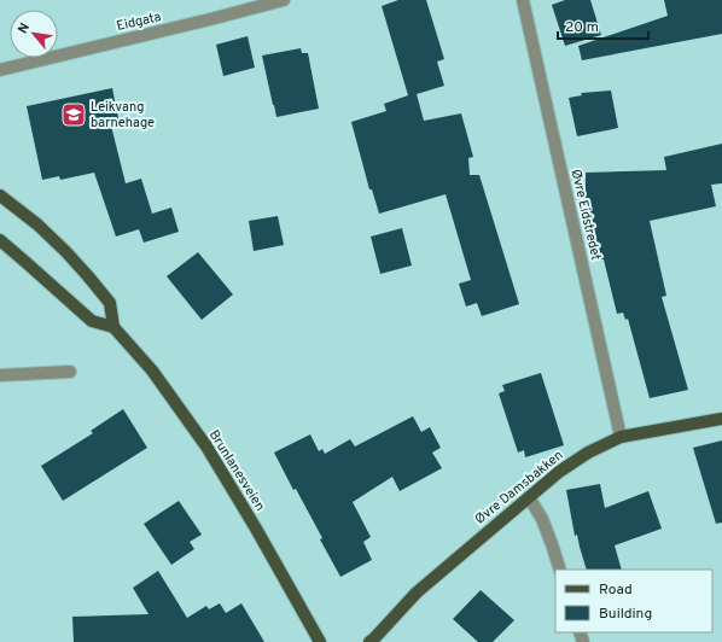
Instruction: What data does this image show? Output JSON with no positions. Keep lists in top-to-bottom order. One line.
{"streets":{"main road":["Brunlanesveien","Øvre Damsbakken"],"street":["Eidgata","Øvre Eidstredet"]},"crossings":[["Øvre Eidstredet","Øvre Damsbakken"]],"places":{"school or university":["Leikvang barnehage"]},"legend":["Road","Building"],"scale_bar":"20 m","north":"top left"}
